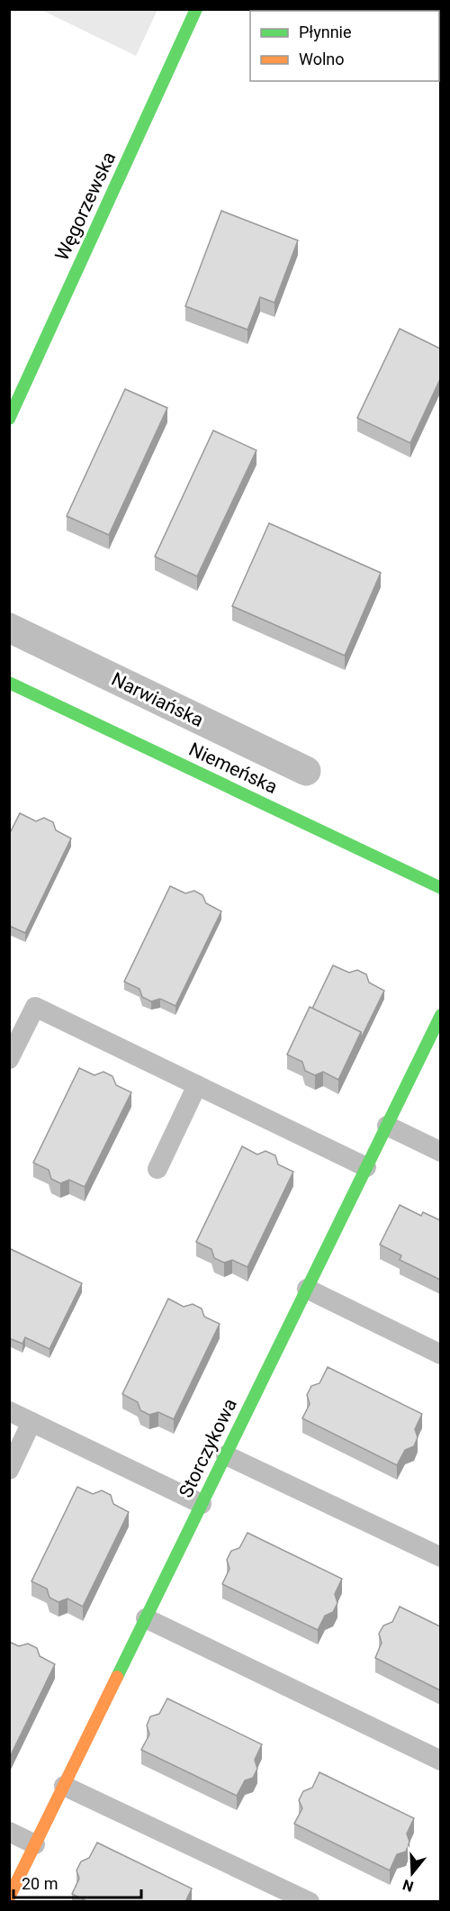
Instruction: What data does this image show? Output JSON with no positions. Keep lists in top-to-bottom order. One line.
{"streets":{"street":["Węgorzewska","Narwiańska","Niemeńska","Storczykowa"]},"legend":["Płynnie","Wolno"],"scale_bar":"20 m","north":"bottom"}
